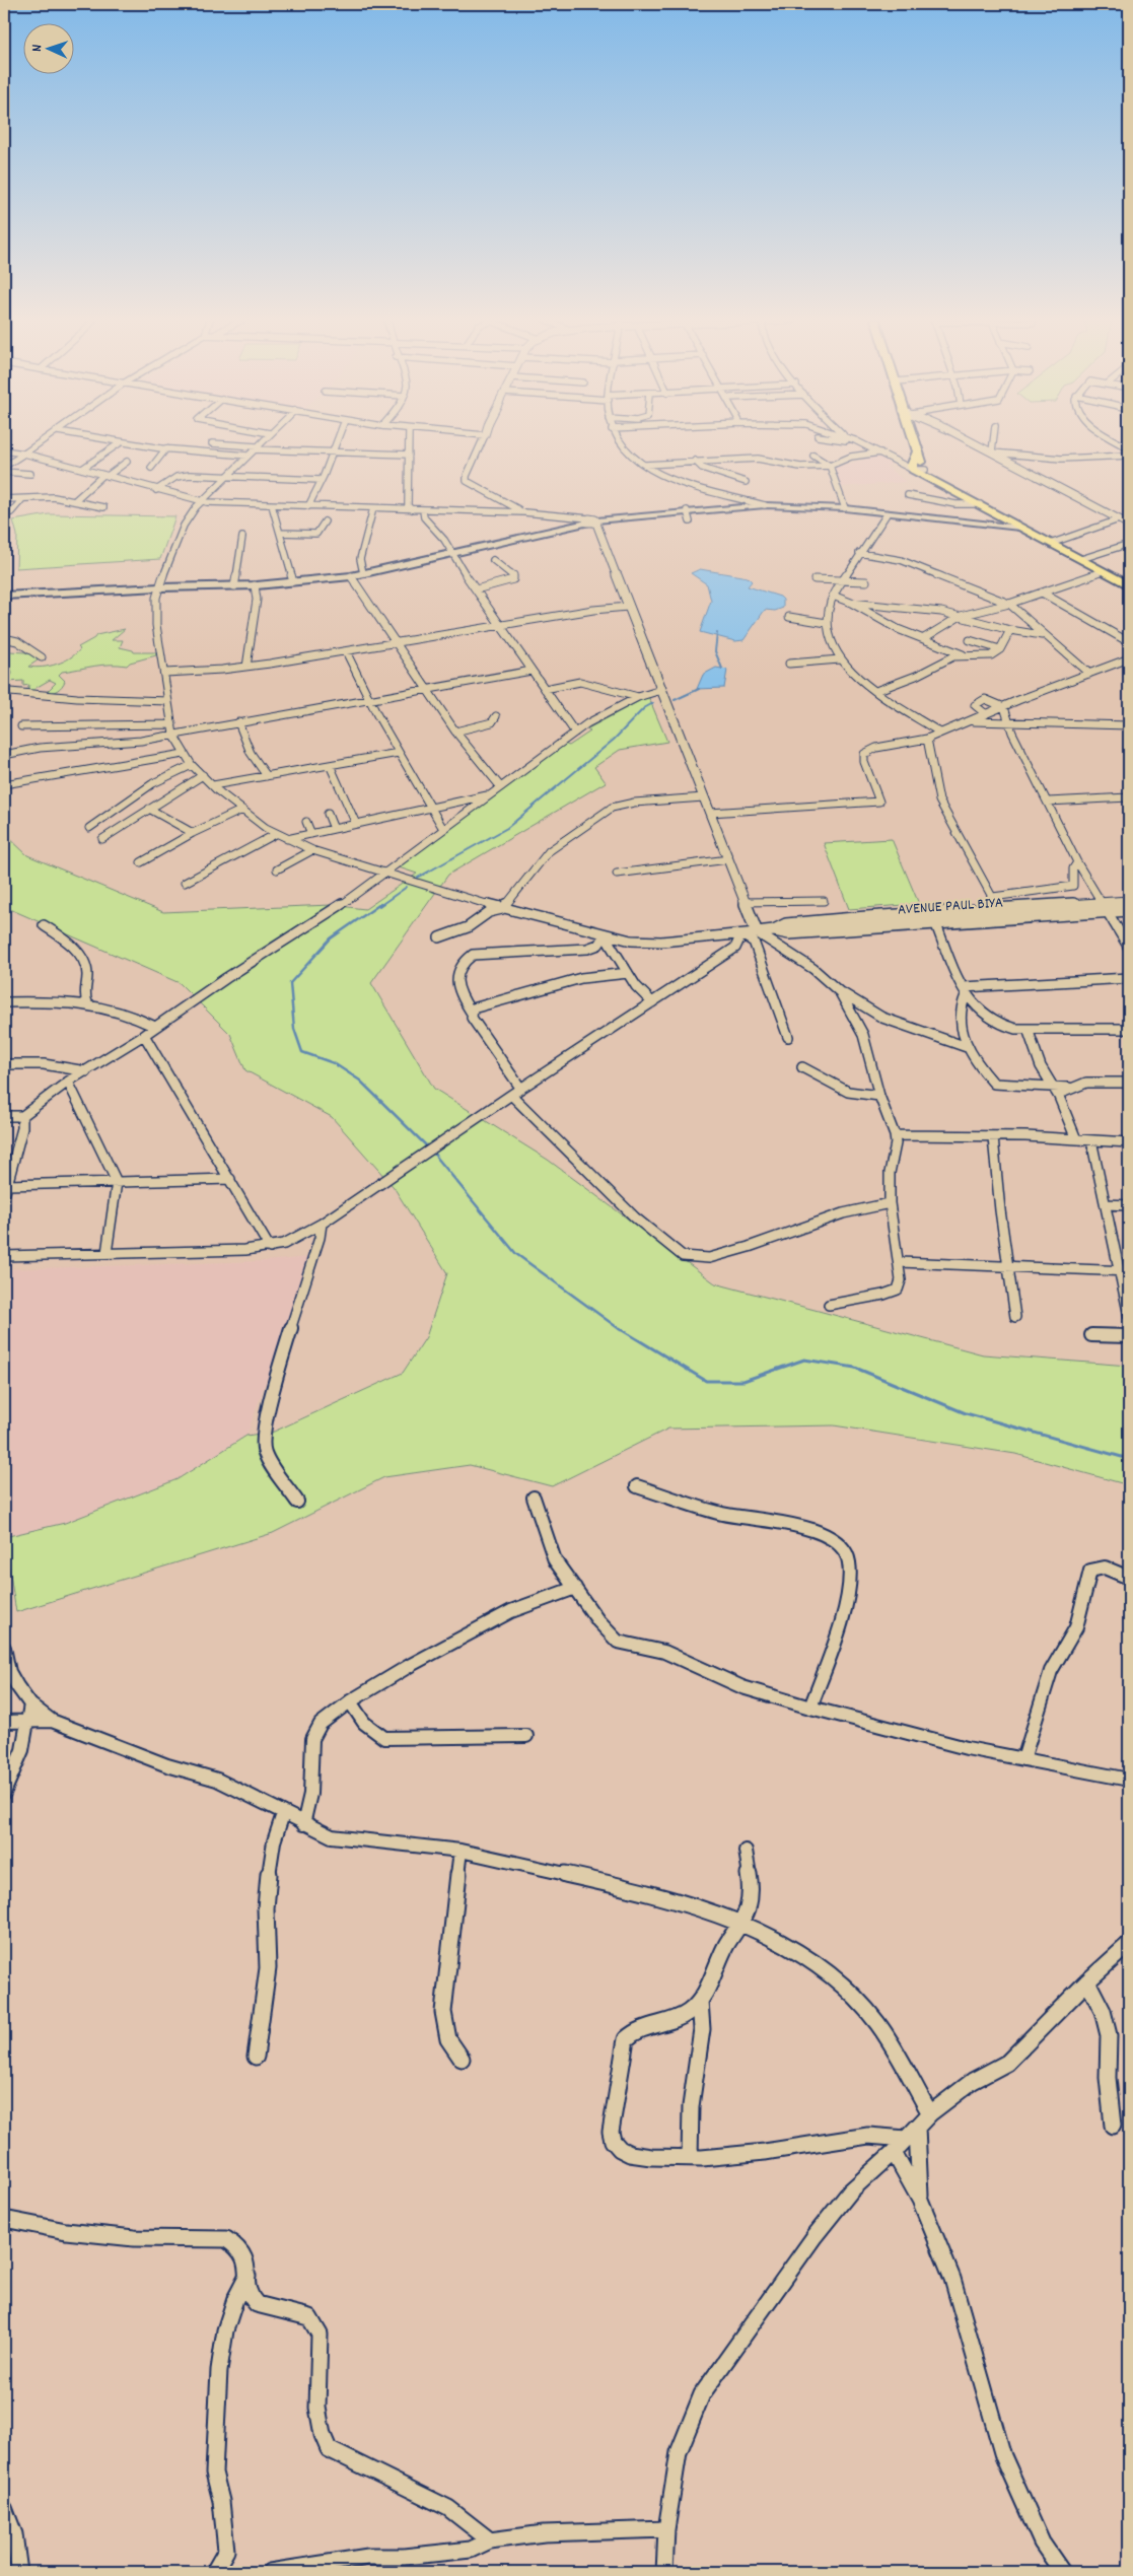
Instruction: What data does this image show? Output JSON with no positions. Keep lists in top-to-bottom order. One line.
{"streets":{"street":["AVENUE PAUL BIYA"]},"north":"left"}
